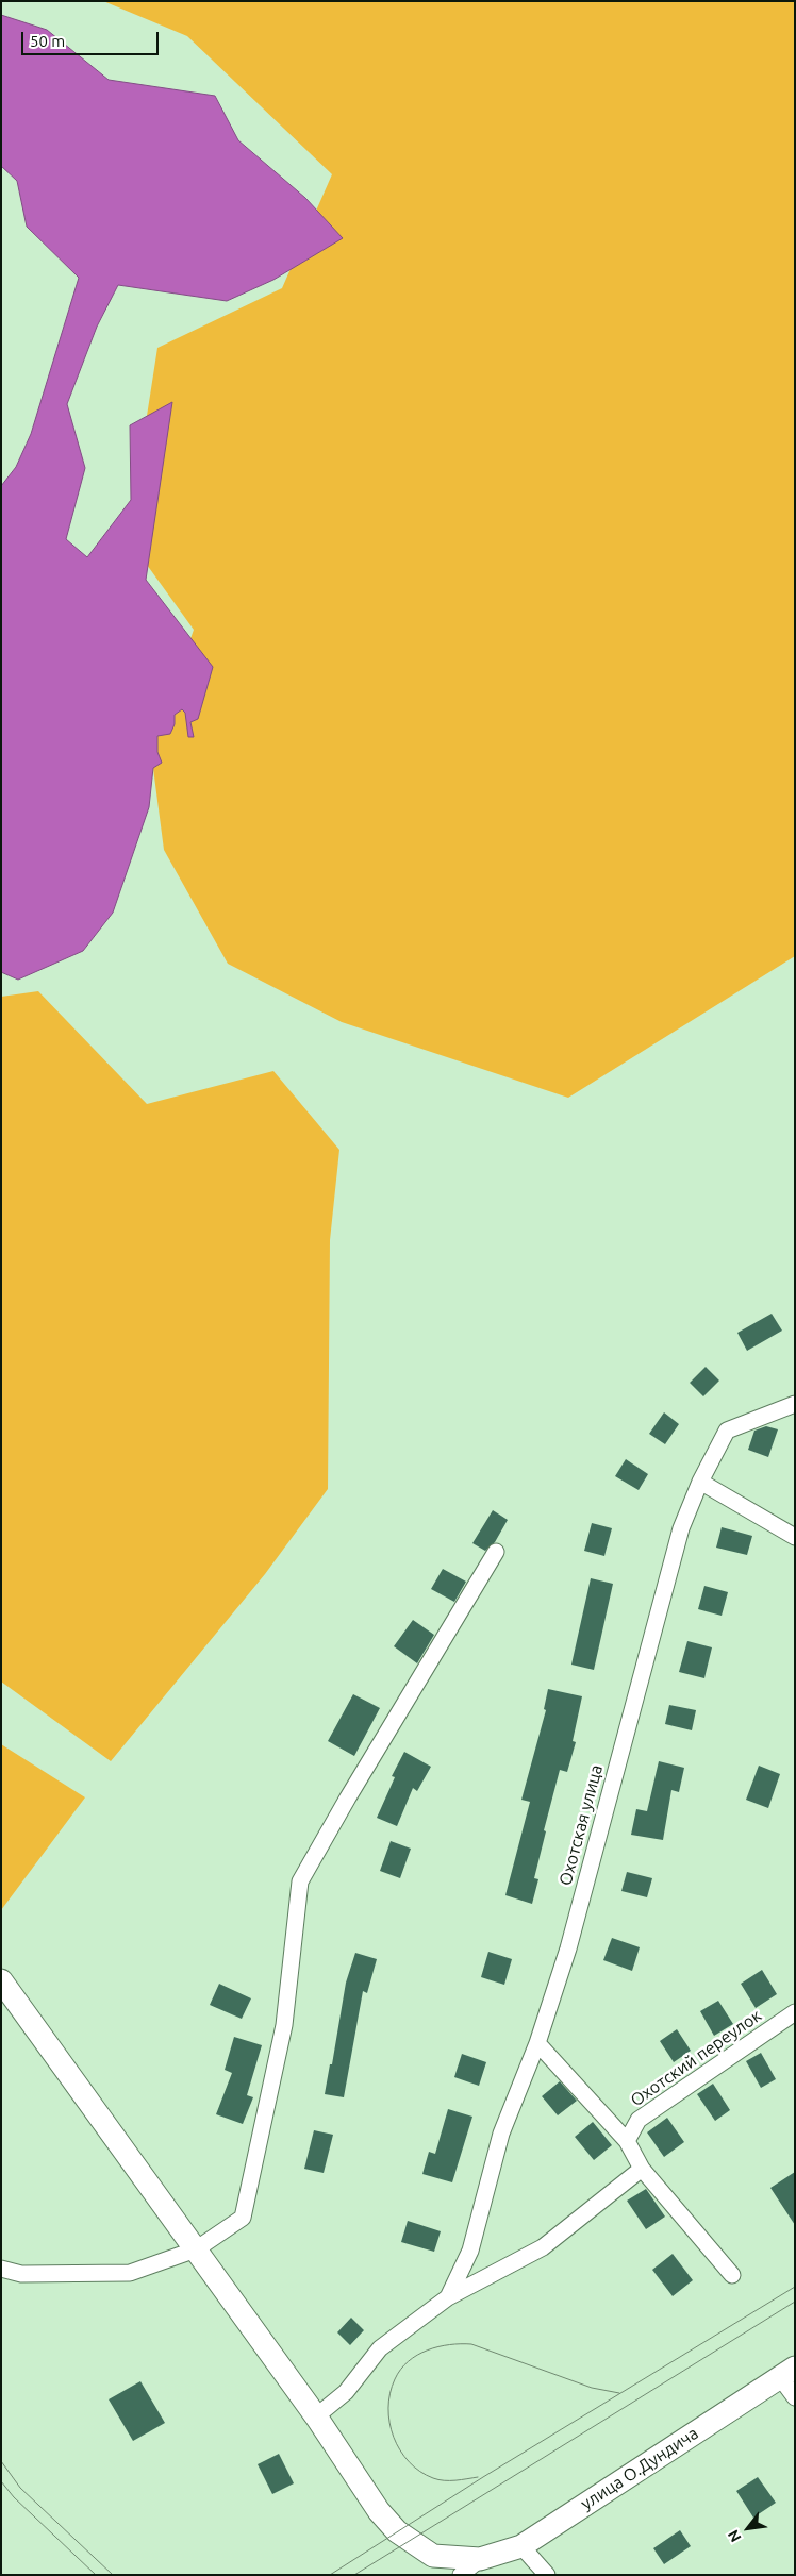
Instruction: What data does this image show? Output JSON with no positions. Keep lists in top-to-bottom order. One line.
{"streets":{"main road":["улица О.Дундича"],"street":["Охотская улица","Охотский переулок"]},"scale_bar":"50 m","north":"bottom left"}
